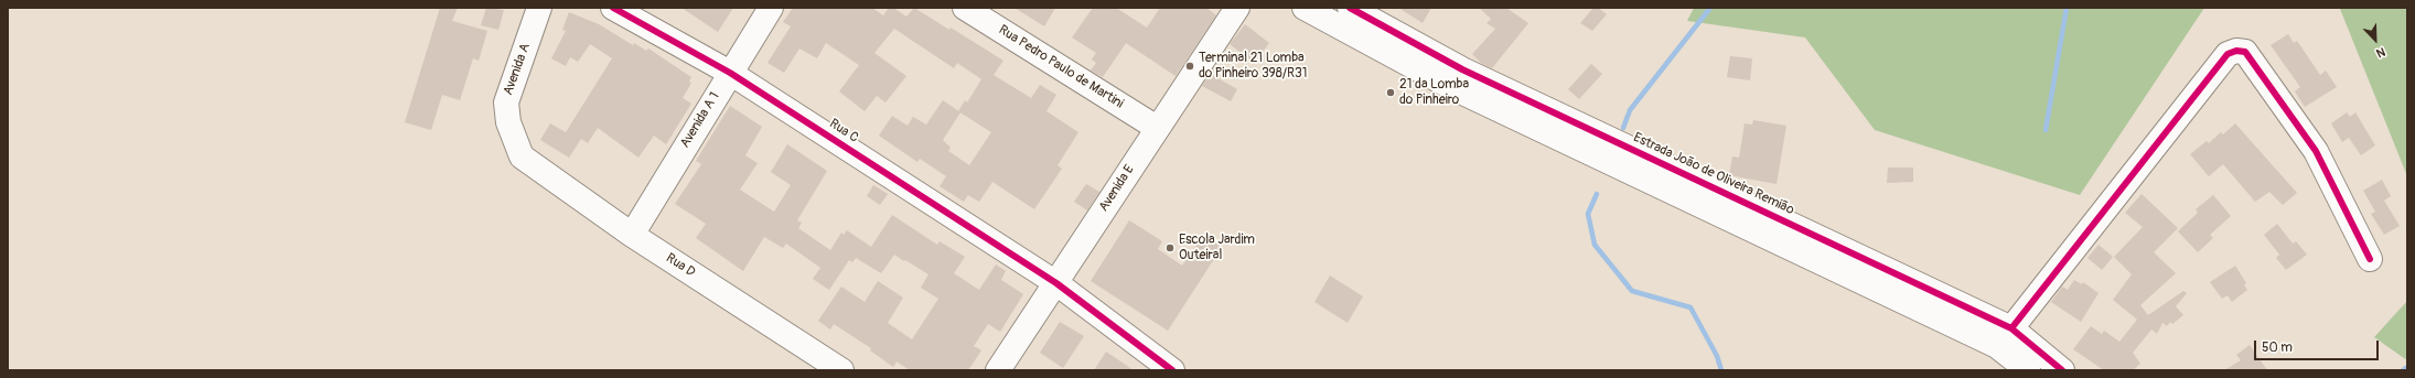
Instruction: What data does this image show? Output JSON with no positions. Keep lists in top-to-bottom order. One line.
{"streets":{"street":["Rua Pedro Paulo de Martini","Avenida A","Avenida A 1","Rua C","Estrada João de Oliveira Remião","Avenida E","Rua D"]},"crossings":[["Rua Pedro Paulo de Martini","Avenida E"],["Avenida A","Rua D"],["Avenida A 1","Rua C"],["Avenida A 1","Rua D"],["Rua C","Avenida E"]],"places":["Terminal 21 Lomba do Pinheiro 398/R31","21 da Lomba do Pinheiro","Escola Jardim Outeiral"],"scale_bar":"50 m","north":"bottom right"}
